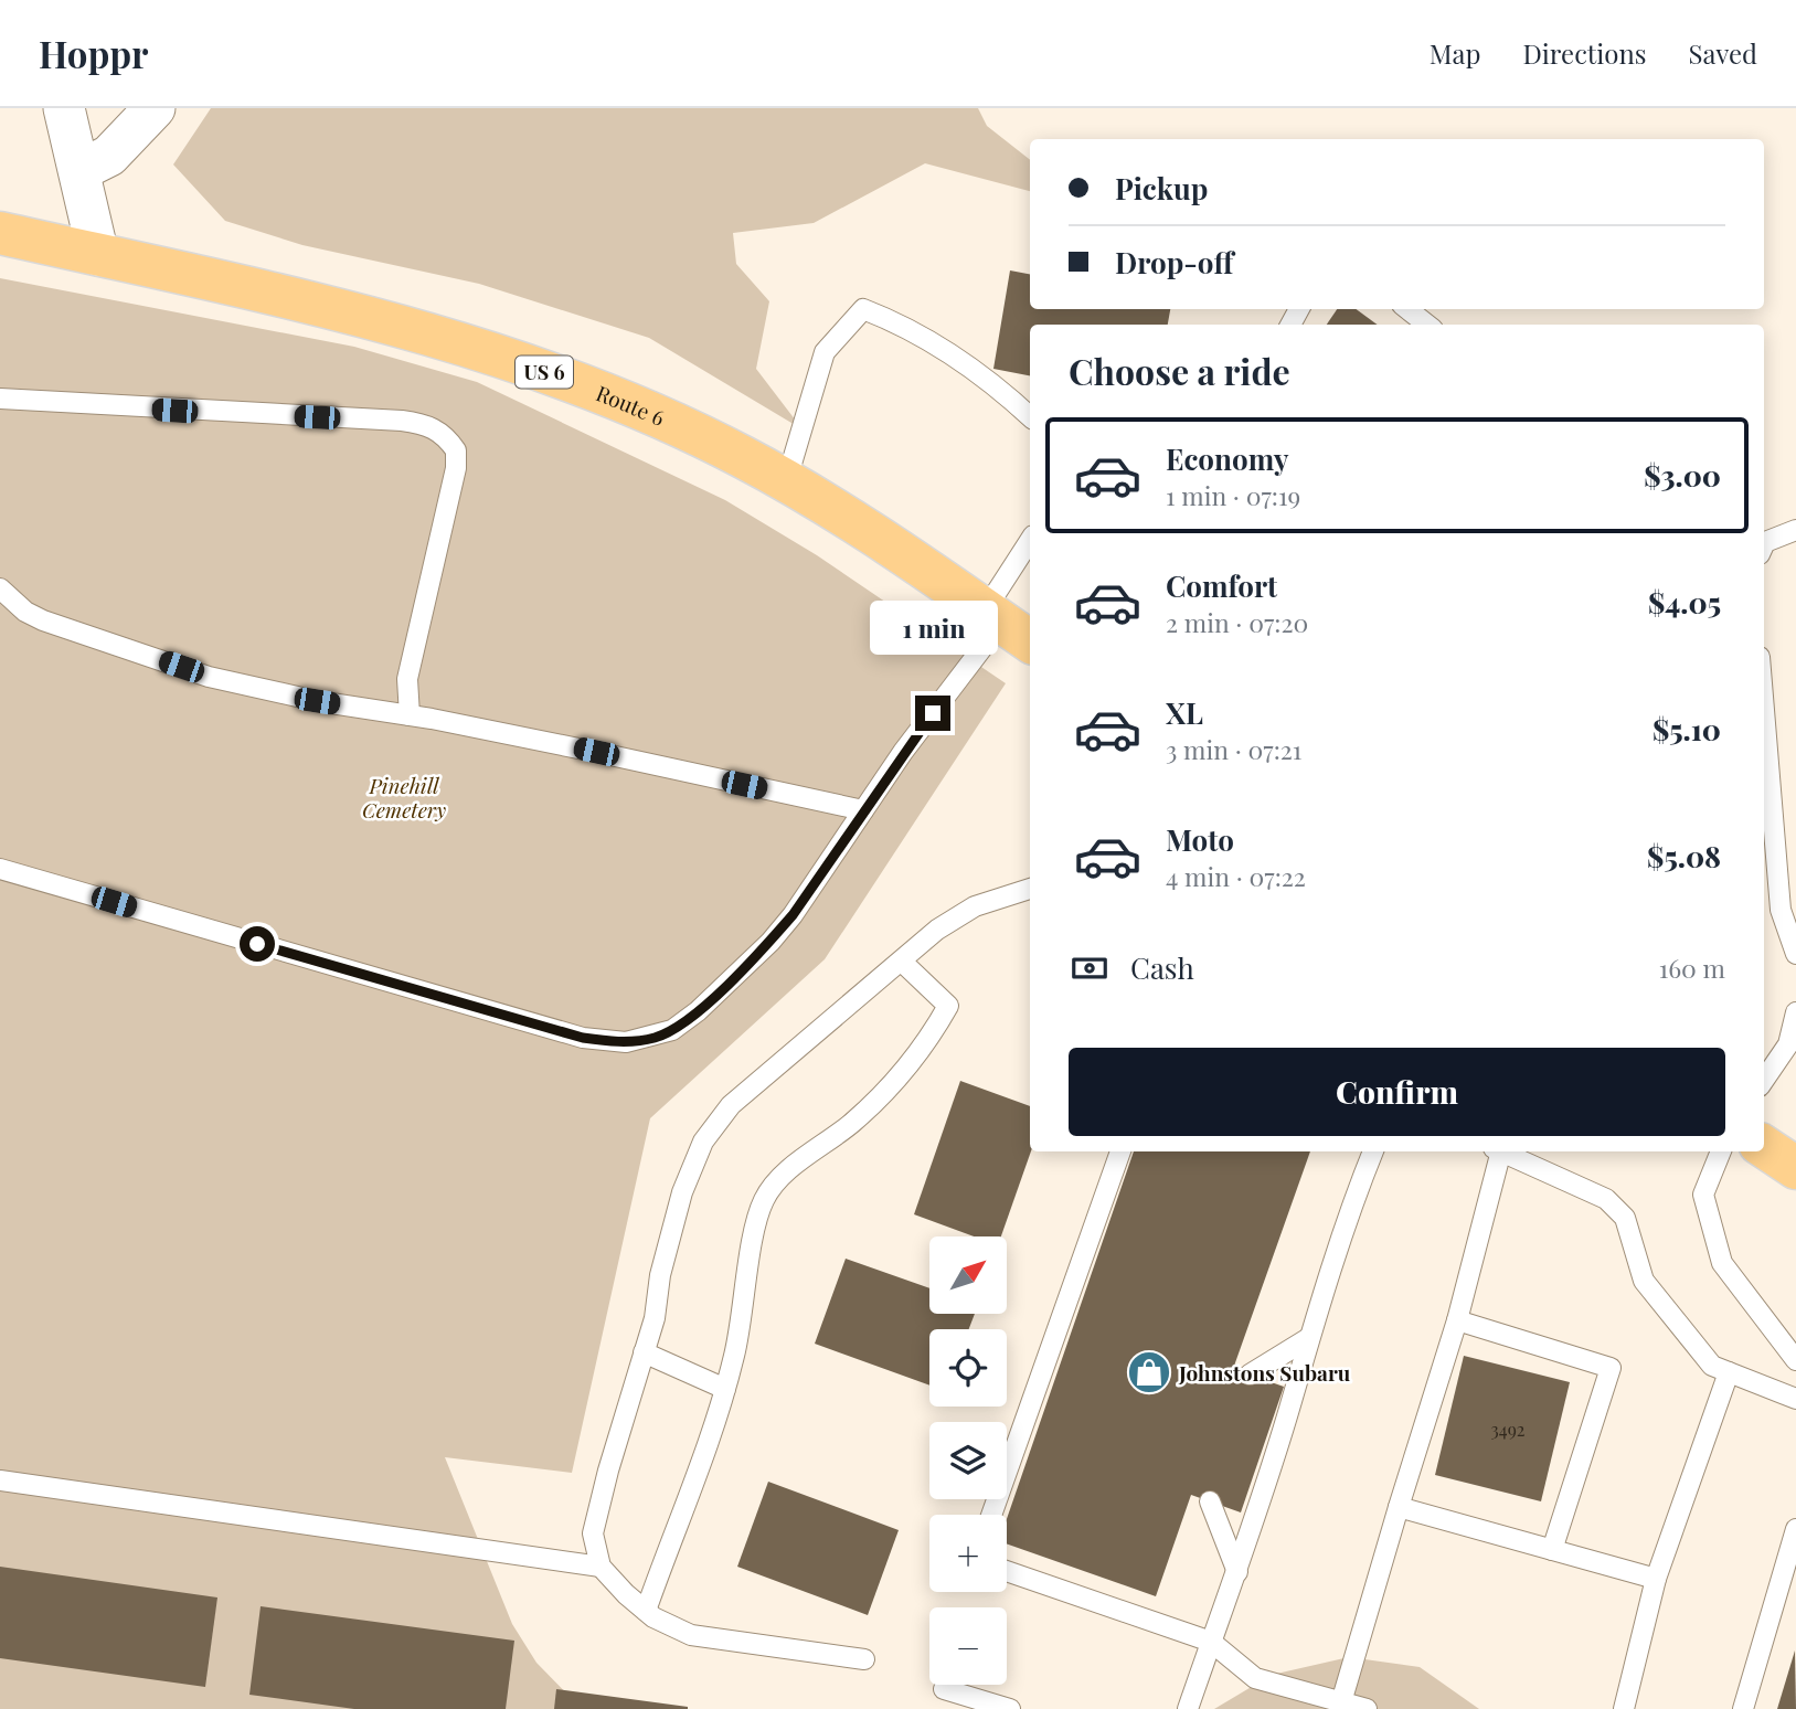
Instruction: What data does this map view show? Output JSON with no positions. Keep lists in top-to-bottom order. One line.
{"streets":{"main road":["US 6","Route 6"]},"parks":["Pinehill Cemetery"],"places":{"shop":["Johnstons Subaru"]},"house_numbers":["3492"],"north":"top right","page":{"header":"Hoppr","nav":["Map","Directions","Saved"],"banner":["Pickup","Drop-off"],"heading":"Choose a ride","list":[{"name":"Economy","note":"1 min · 07:19","value":"$3.00"},{"name":"Comfort","note":"2 min · 07:20","value":"$4.05"},{"name":"XL","note":"3 min · 07:21","value":"$5.10"},{"name":"Moto","note":"4 min · 07:22","value":"$5.08"}],"bubble":"1 min","pay":["Cash","160 m"],"buttons":"Confirm","map_buttons":["+","−"]}}
